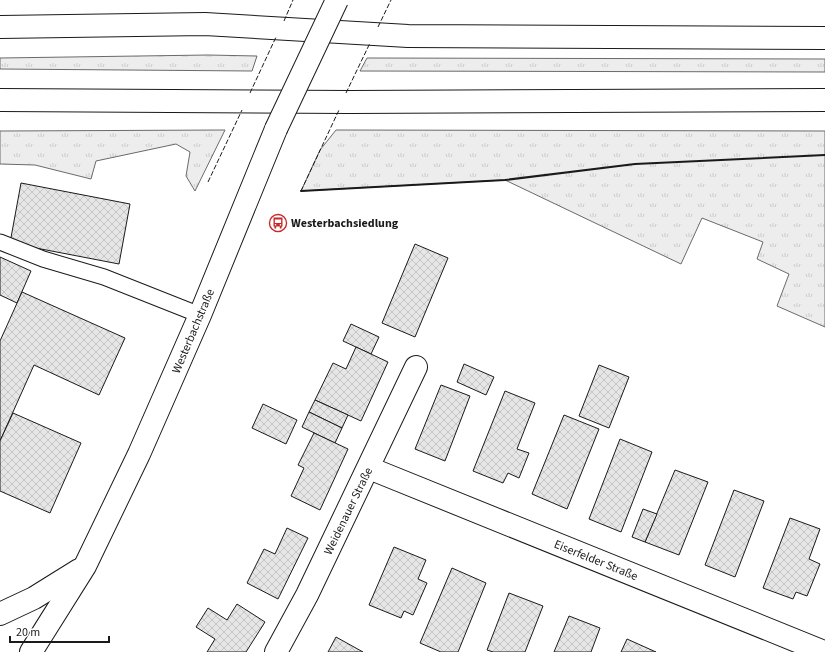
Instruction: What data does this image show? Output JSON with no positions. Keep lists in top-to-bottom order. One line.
{"streets":{"main road":["Westerbachstraße","Weidenauer Straße","Eiserfelder Straße"]},"crossings":[["Weidenauer Straße","Eiserfelder Straße"]],"places":{"bus stop":["Westerbachsiedlung"]},"scale_bar":"20 m"}
